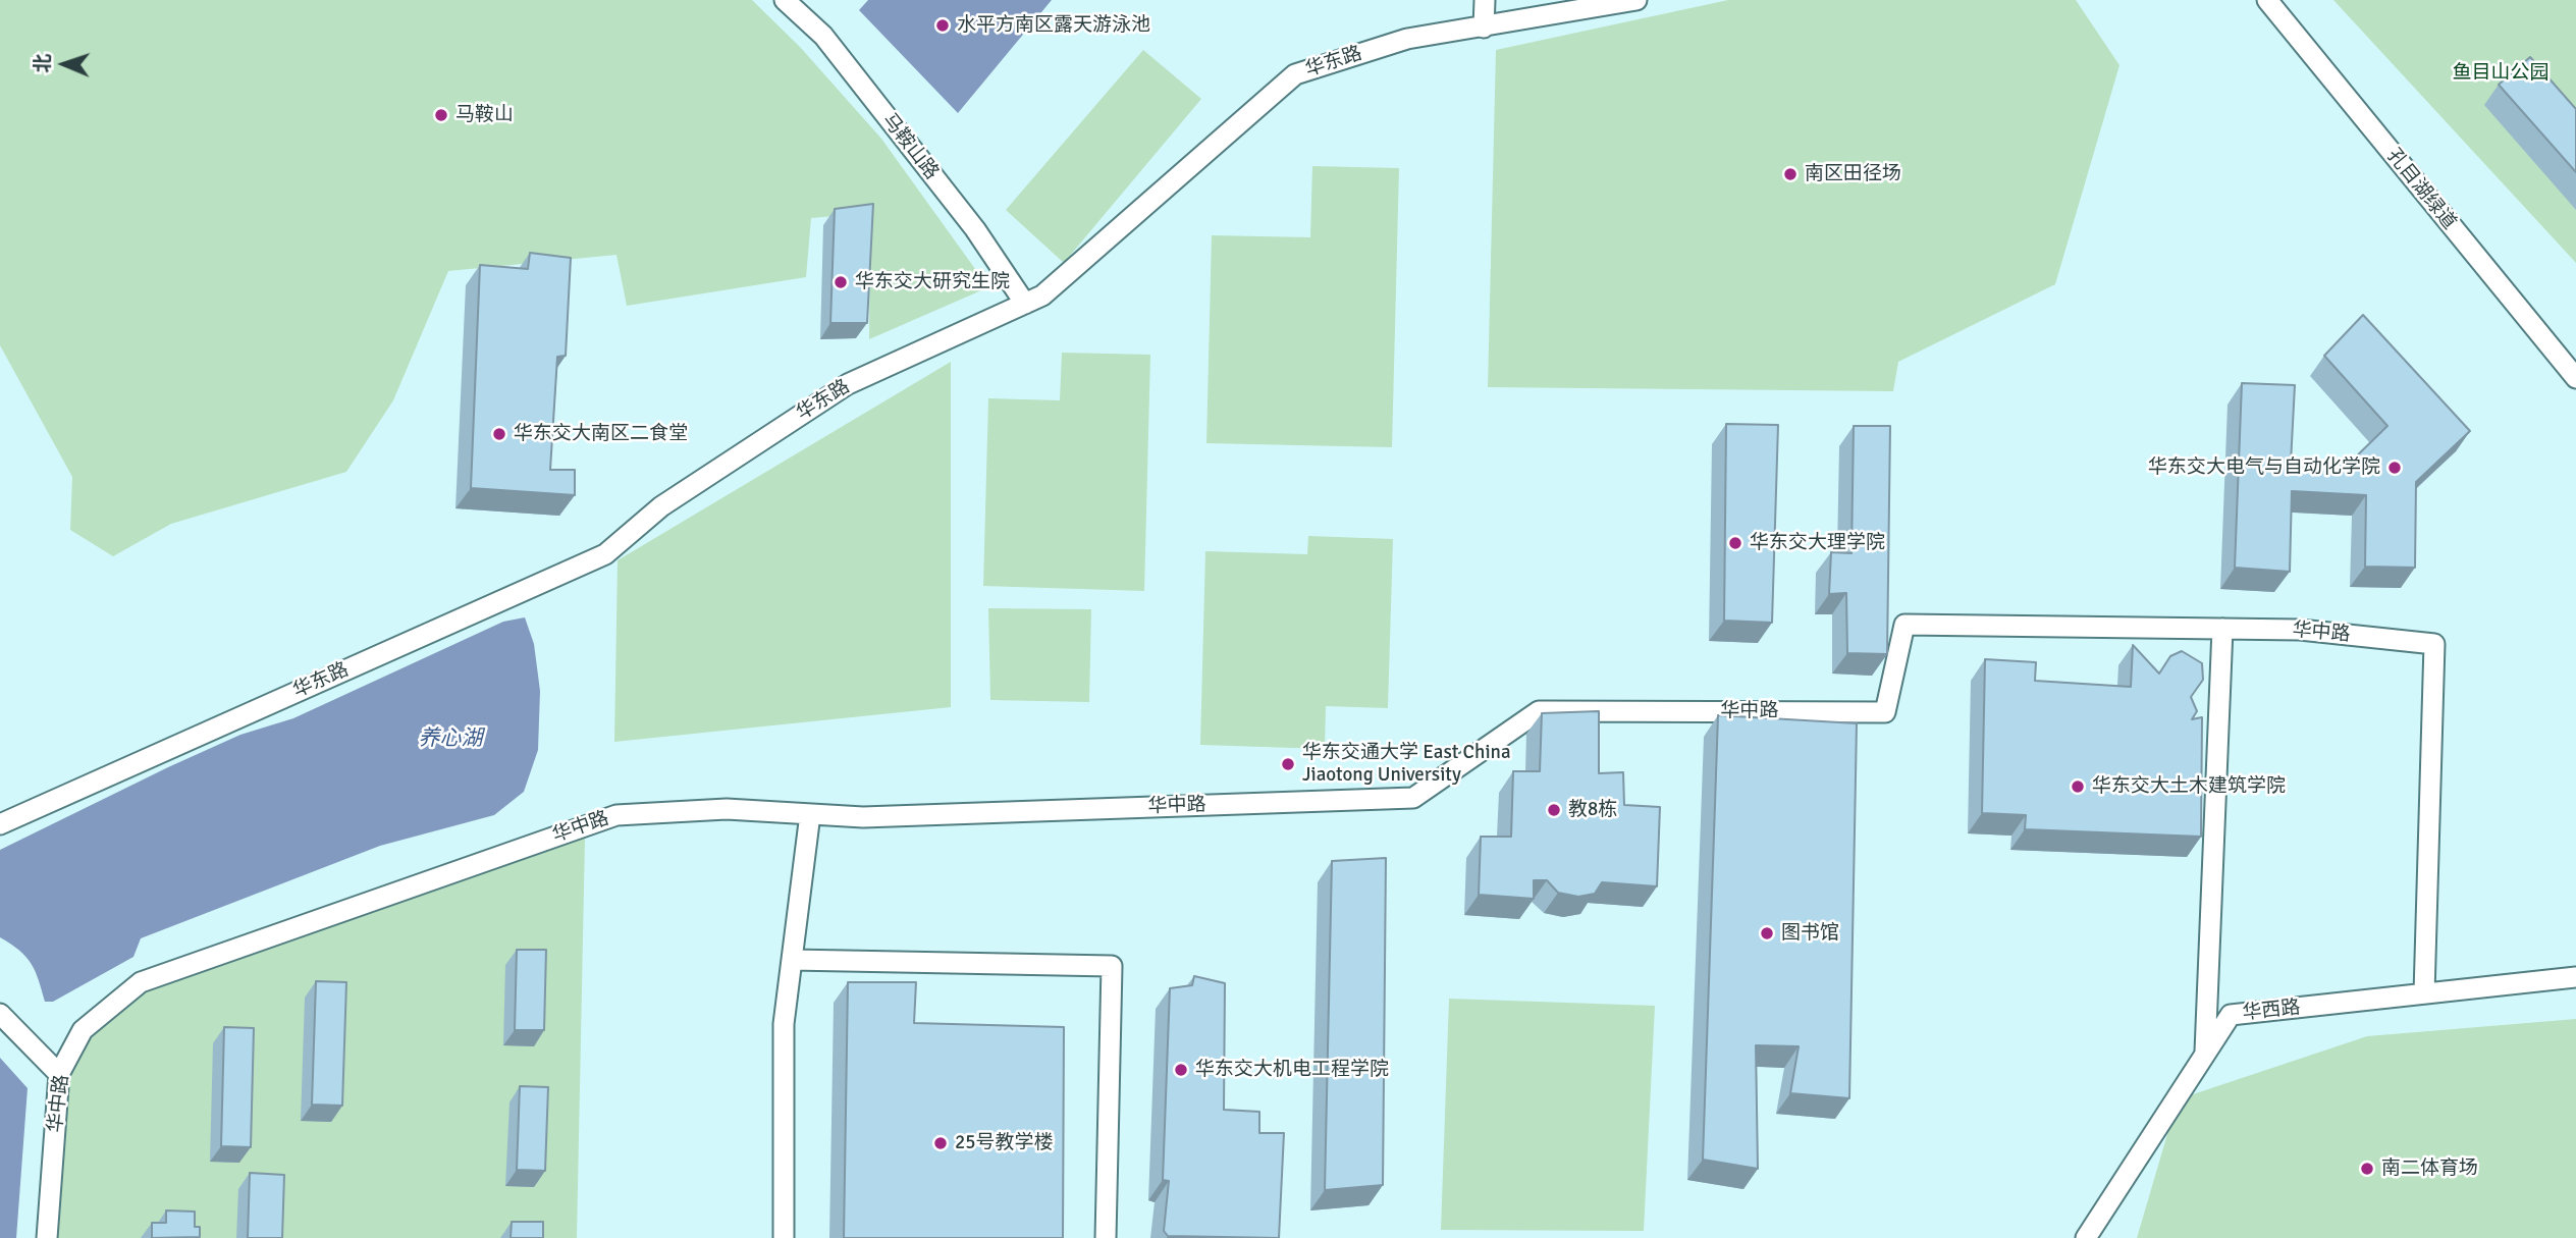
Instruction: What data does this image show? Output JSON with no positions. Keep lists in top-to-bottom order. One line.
{"streets":{"street":["华东路","马鞍山路","孔目湖绿道","华中路","华西路"]},"crossings":[["华东路","马鞍山路"],["华中路","华西路"]],"water":["养心湖"],"parks":["鱼目山公园"],"places":["水平方南区露天游泳池","马鞍山","南区田径场","华东交大研究生院","华东交大南区二食堂","华东交大电气与自动化学院","华东交大理学院","华东交通大学 East China Jiaotong University","华东交大土木建筑学院","教8栋","图书馆","华东交大机电工程学院","25号教学楼","南二体育场"],"north":"left"}
